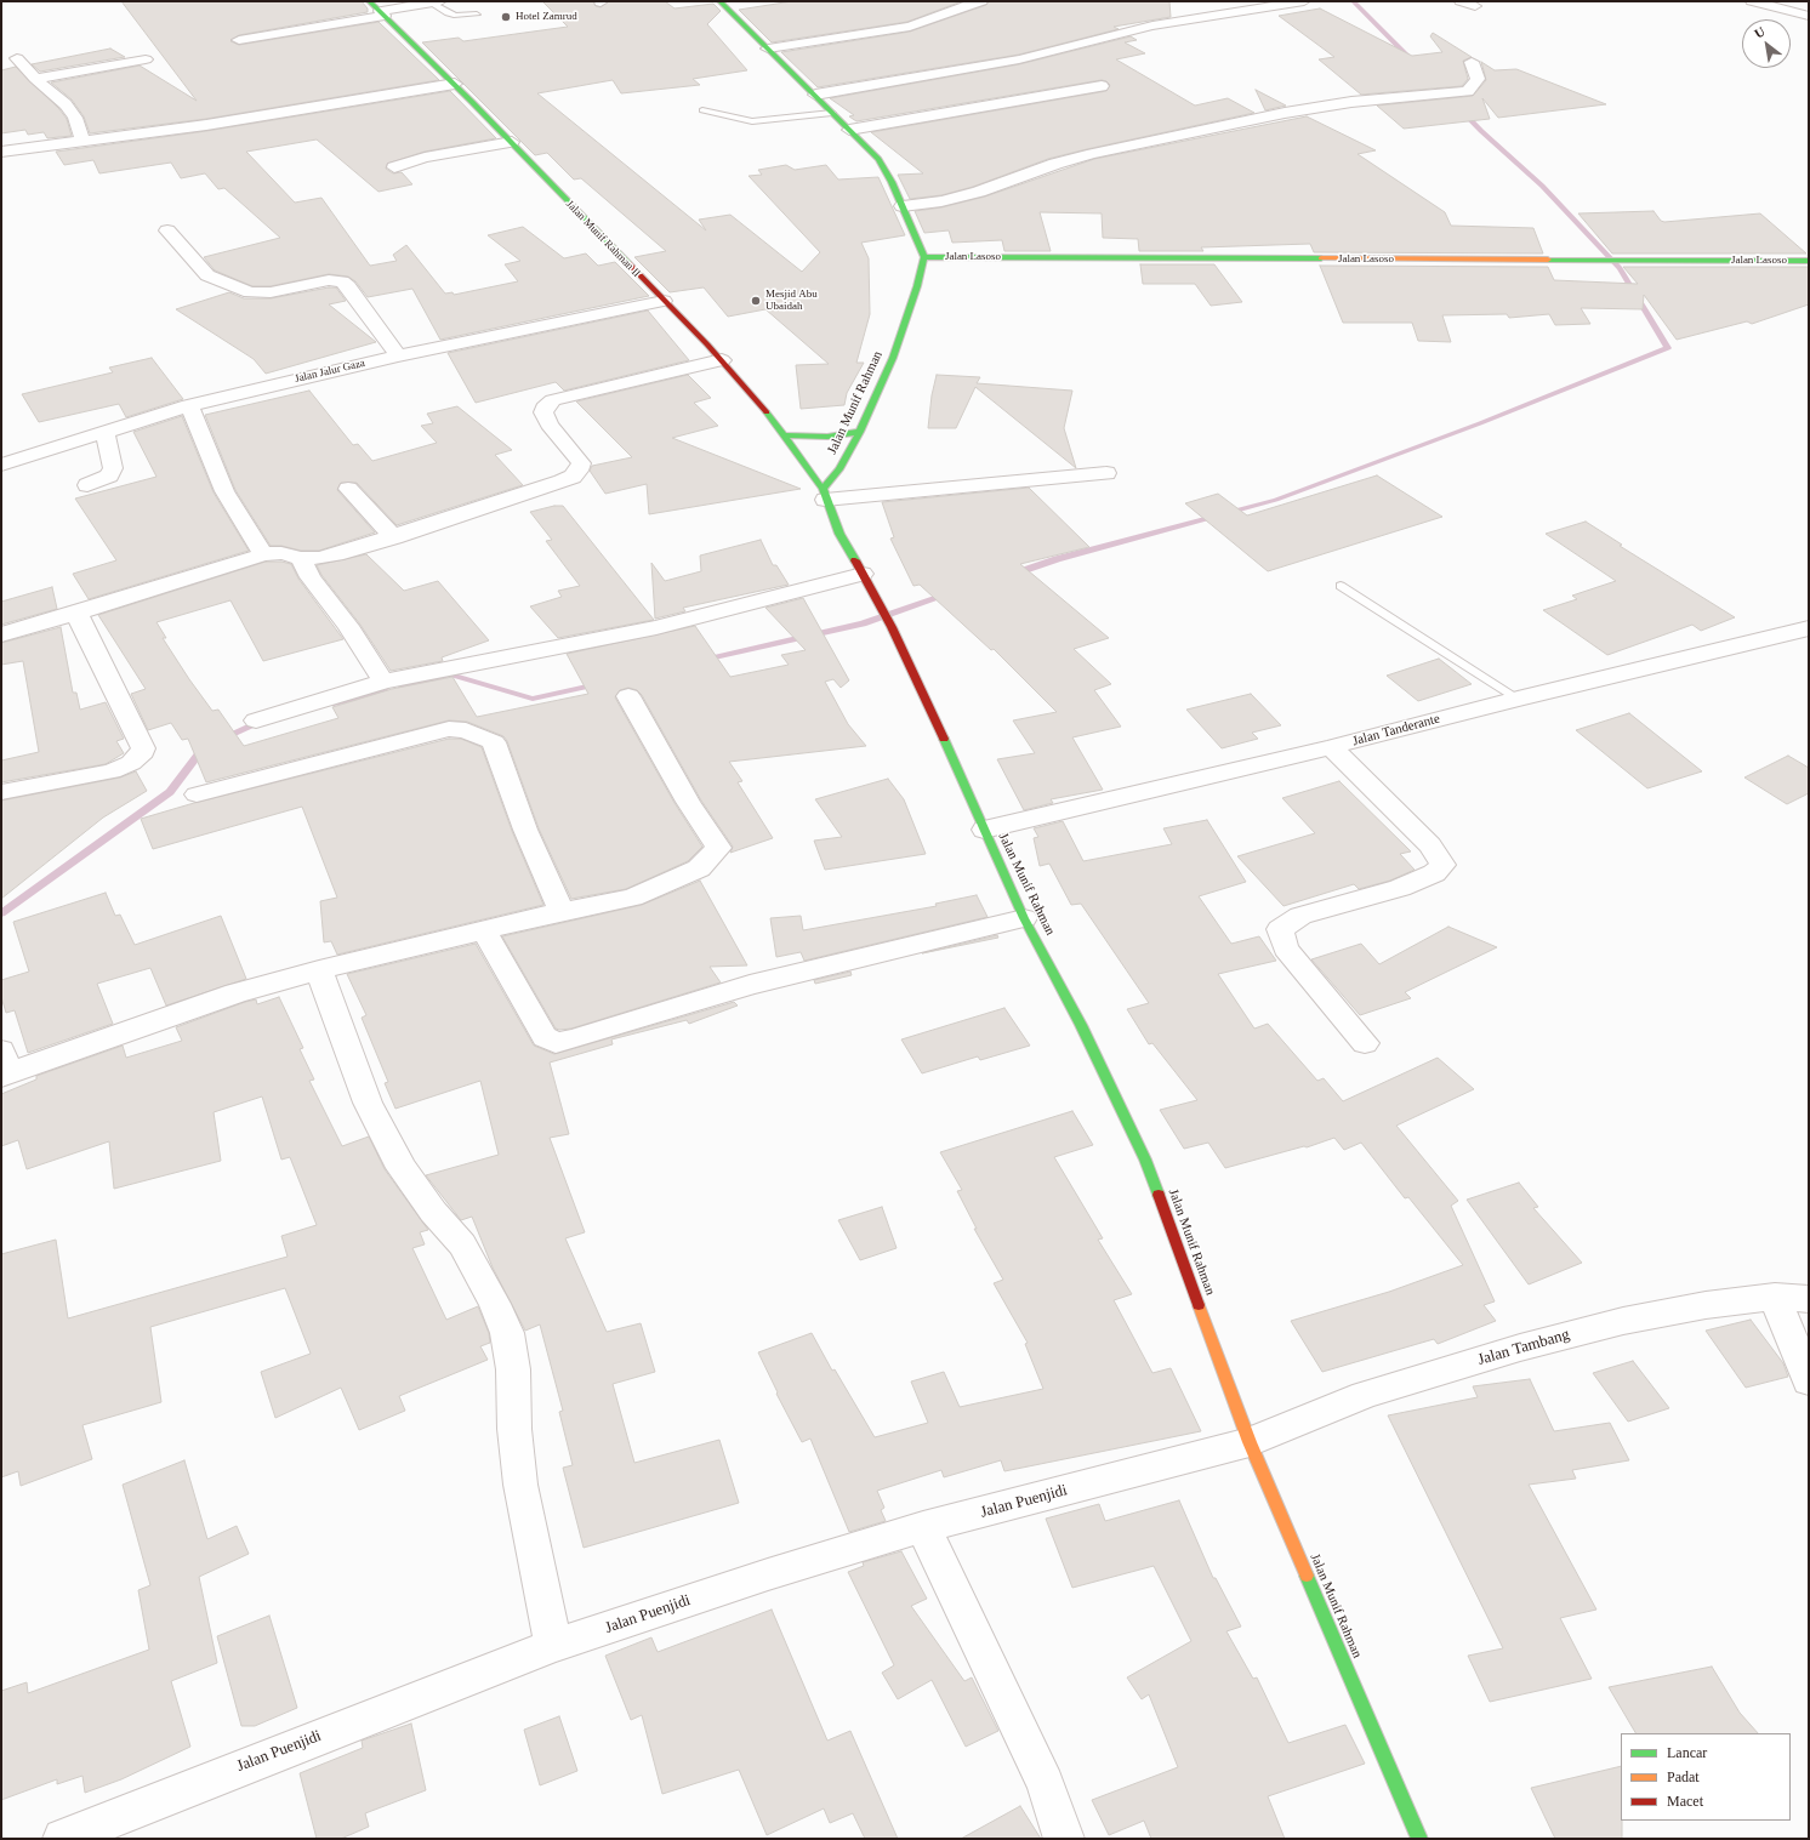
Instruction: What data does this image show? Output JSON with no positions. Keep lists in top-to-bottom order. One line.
{"streets":{"street":["Jalan Munif Rahman II","Jalan Lasoso","Jalan Jalur Gaza","Jalan Munif Rahman","Jalan Tanderante","Jalan Tambang","Jalan Puenjidi"]},"crossings":[["Jalan Munif Rahman II","Jalan Jalur Gaza"],["Jalan Munif Rahman II","Jalan Munif Rahman"],["Jalan Lasoso","Jalan Munif Rahman"],["Jalan Munif Rahman","Jalan Tanderante"],["Jalan Munif Rahman","Jalan Tambang"],["Jalan Munif Rahman","Jalan Puenjidi"],["Jalan Tambang","Jalan Puenjidi"]],"places":["Hotel Zamrud","Mesjid Abu Ubaidah"],"legend":["Lancar","Padat","Macet"],"north":"top left"}
